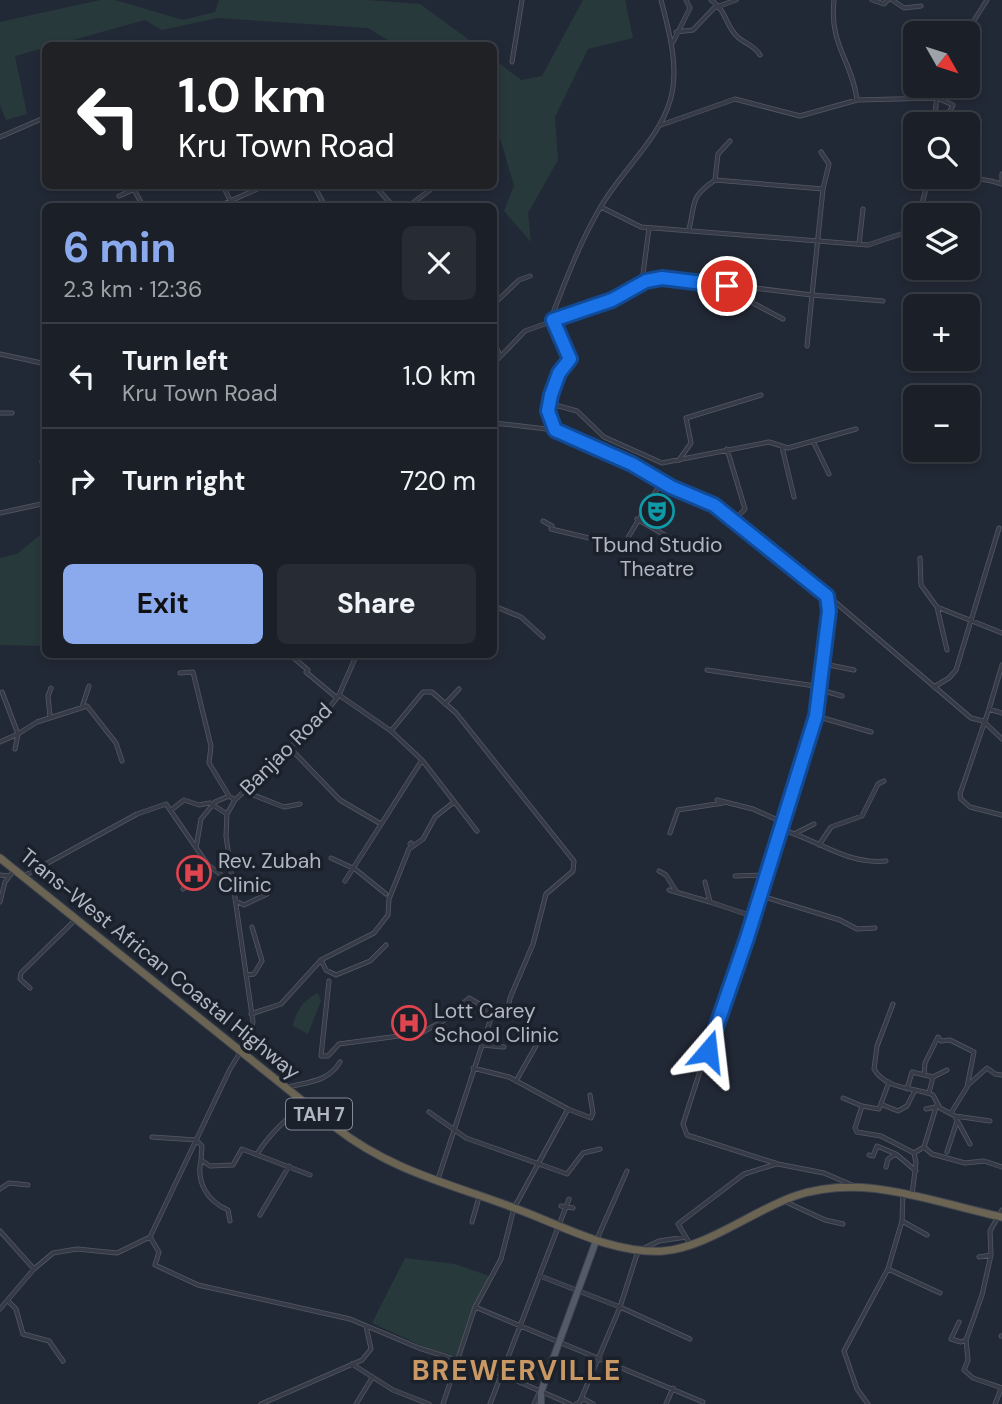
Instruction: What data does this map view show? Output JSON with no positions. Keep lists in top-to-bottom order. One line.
{"streets":{"highway":["Trans-West African Coastal Highway","TAH 7"],"street":["Banjao Road"]},"crossings":[["Banjao Road","Trans-West African Coastal Highway"]],"districts":["BREWERVILLE"],"places":{"theatre":["Tbund Studio Theatre"],"hospital":["Rev. Zubah Clinic","Lott Carey School Clinic"]},"north":"bottom right","page":{"map_buttons":["+","−"],"turn":["1.0 km","Kru Town Road"],"heading":["6 min","2.3 km · 12:36"],"list":[{"name":"Turn left","note":"Kru Town Road","value":"1.0 km"},{"name":"Turn right","value":"720 m"}],"buttons":["Exit","Share"]}}
